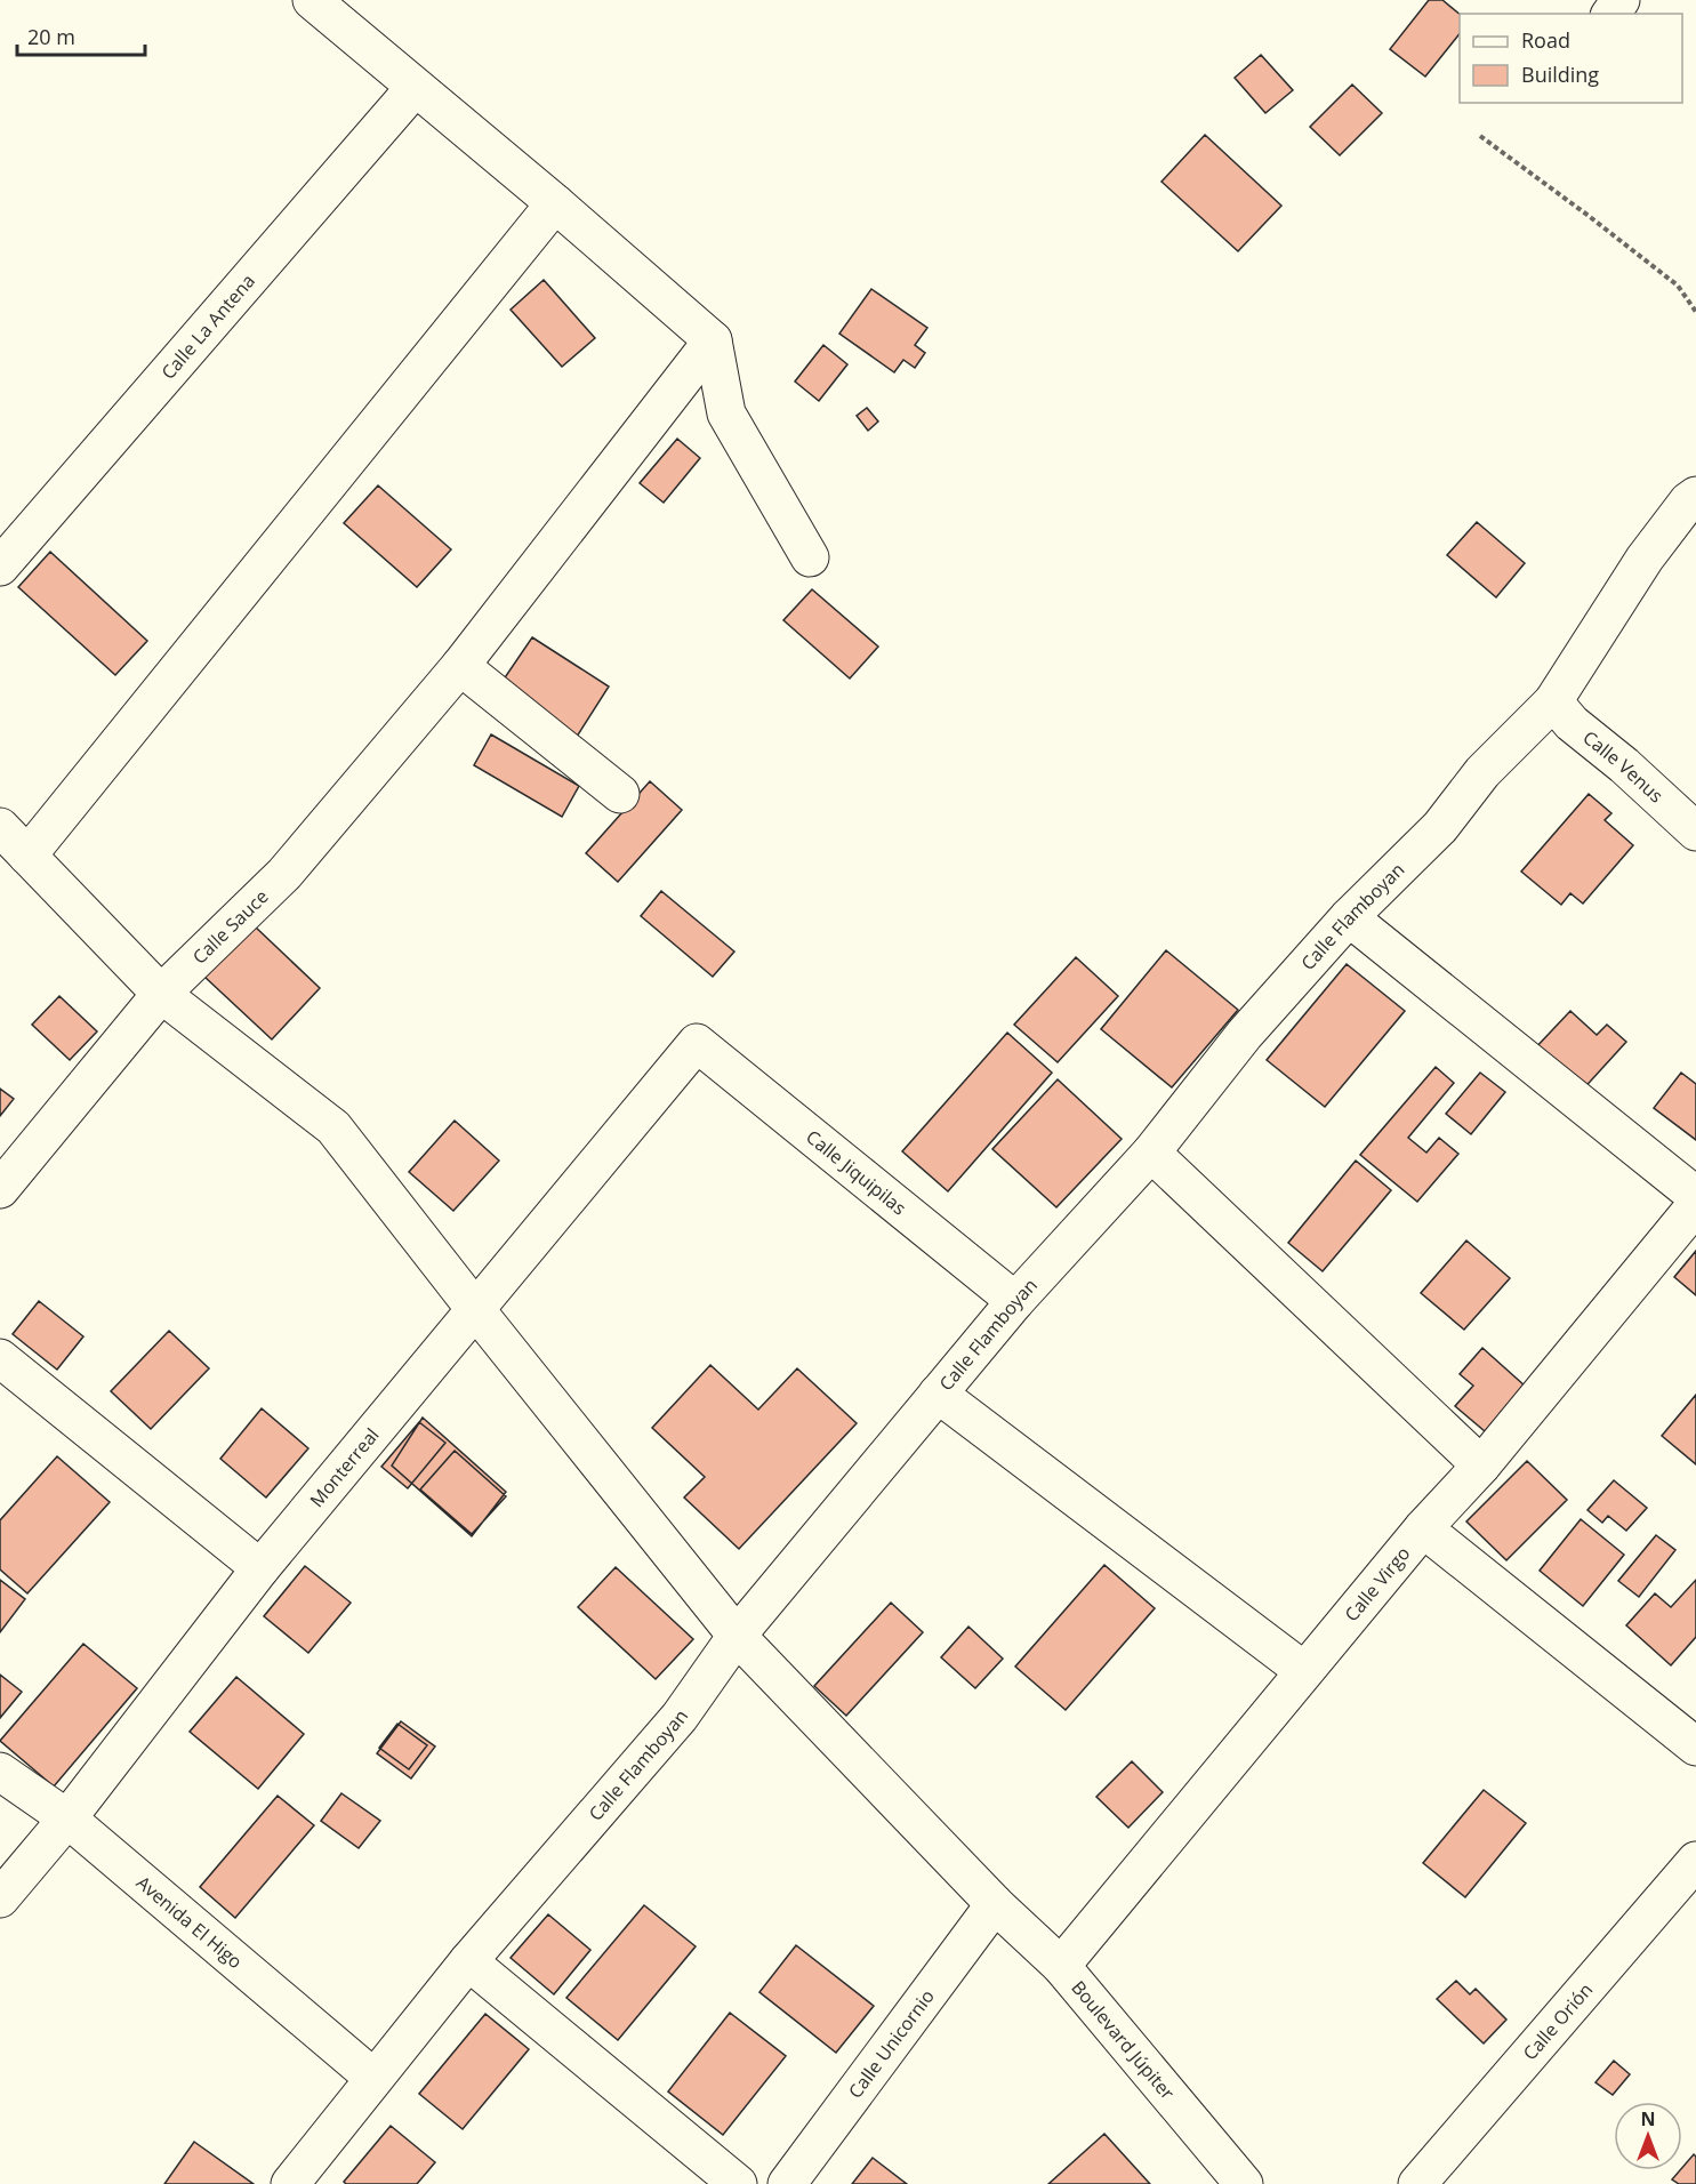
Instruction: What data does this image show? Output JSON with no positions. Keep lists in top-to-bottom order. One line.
{"streets":{"street":["Calle La Antena","Calle Venus","Calle Flamboyan","Calle Sauce","Calle Jiquipilas","Monterreal","Calle Virgo","Avenida El Higo","Calle Orión","Boulevard Júpiter","Calle Unicornio"]},"crossings":[["Calle Venus","Calle Flamboyan"],["Calle Flamboyan","Calle Jiquipilas"],["Calle Flamboyan","Avenida El Higo"],["Calle Flamboyan","Boulevard Júpiter"],["Calle Sauce","Boulevard Júpiter"],["Calle Jiquipilas","Monterreal"],["Monterreal","Avenida El Higo"],["Monterreal","Boulevard Júpiter"],["Calle Virgo","Boulevard Júpiter"],["Boulevard Júpiter","Calle Unicornio"]],"legend":["Road","Building"],"scale_bar":"20 m","north":"top"}
